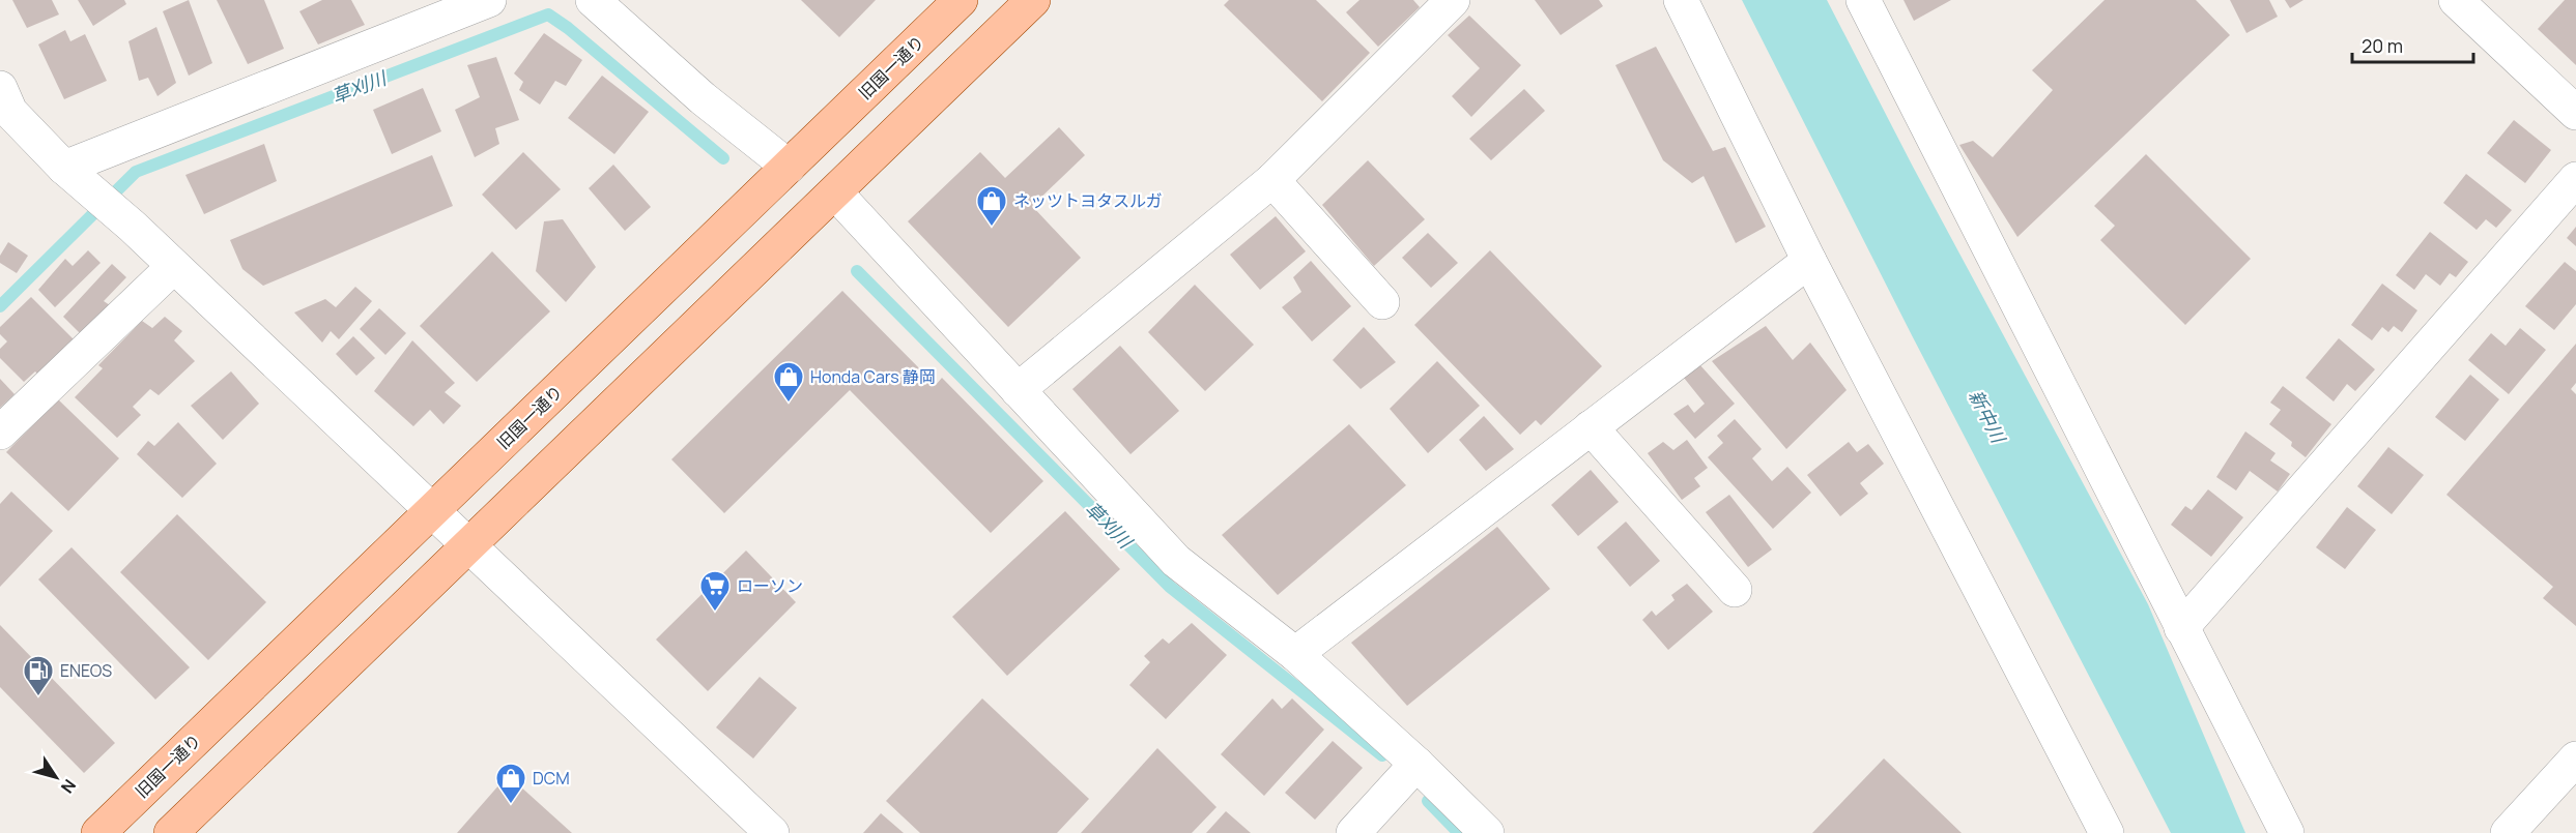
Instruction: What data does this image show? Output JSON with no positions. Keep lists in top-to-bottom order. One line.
{"streets":{"main road":["旧国一通り"]},"water":["草刈川","新中川"],"places":{"shop":["ネッツトヨタスルガ","Honda Cars 静岡","DCM"],"supermarket":["ローソン"],"fuel station":["ENEOS"]},"scale_bar":"20 m","north":"bottom right"}
